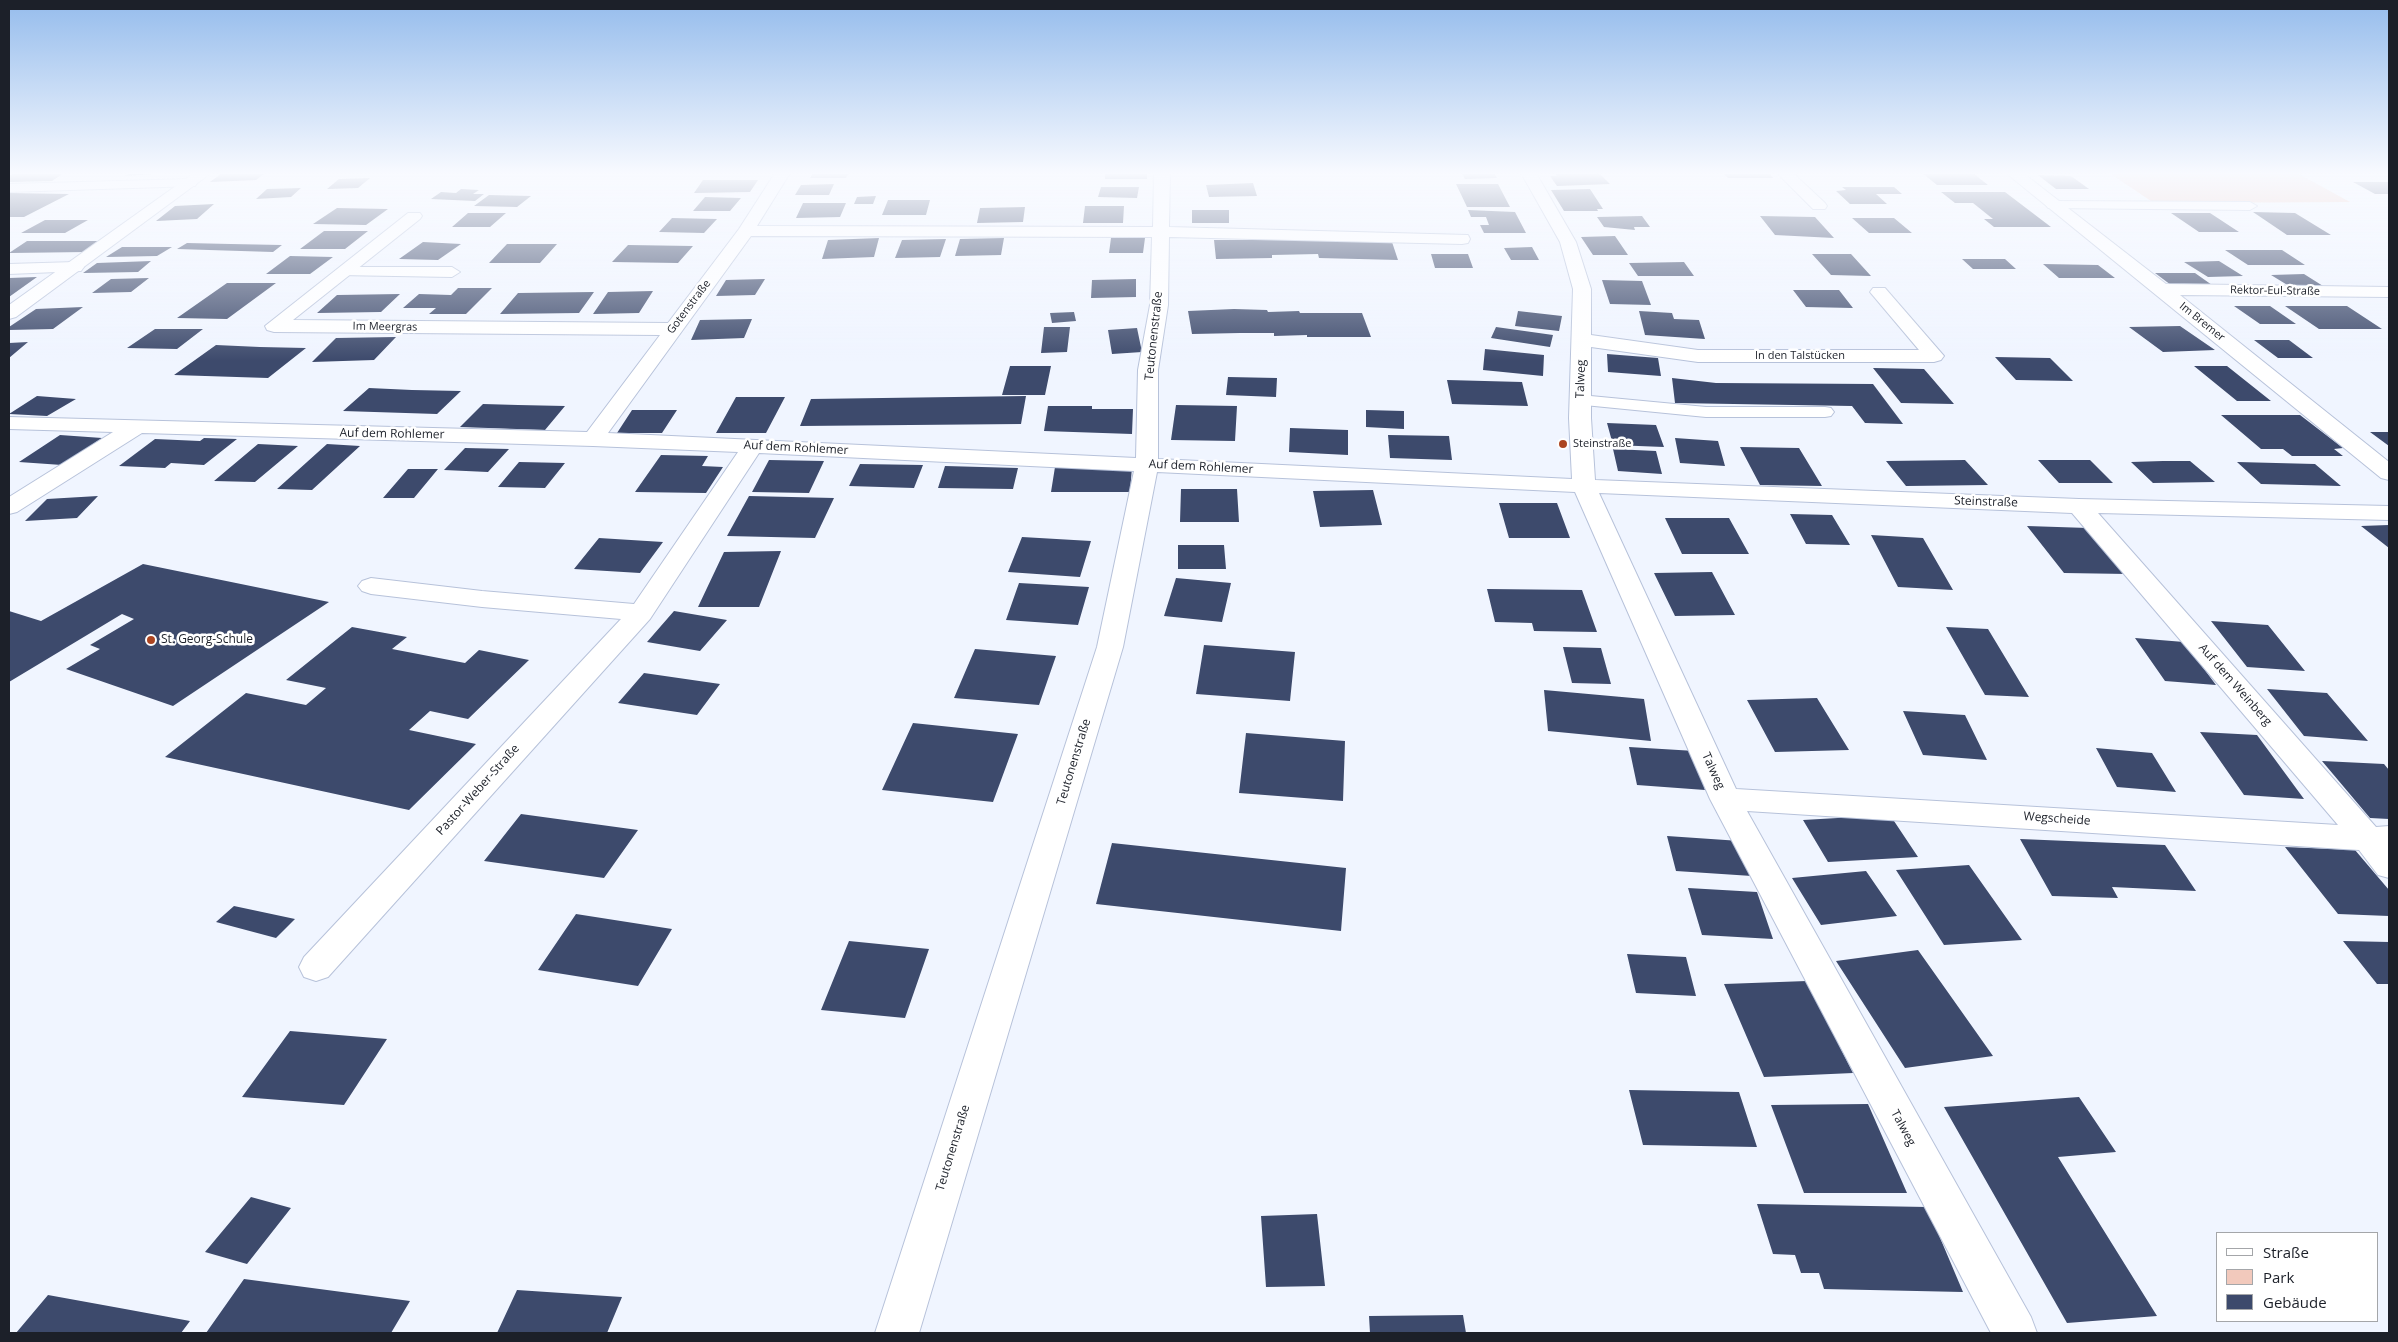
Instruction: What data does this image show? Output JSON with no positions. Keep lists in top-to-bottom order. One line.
{"streets":{"street":["Rektor-Eul-Straße","Gotenstraße","Im Bremer","Im Meergras","Teutonenstraße","In den Talstücken","Talweg","Auf dem Rohlemer","Steinstraße","Auf dem Weinberg","Pastor-Weber-Straße","Wegscheide"]},"crossings":[["Rektor-Eul-Straße","Im Bremer"],["Gotenstraße","Im Meergras"],["Gotenstraße","Auf dem Rohlemer"],["Teutonenstraße","Auf dem Rohlemer"],["In den Talstücken","Talweg"],["Talweg","Auf dem Rohlemer"],["Talweg","Steinstraße"],["Talweg","Wegscheide"],["Auf dem Rohlemer","Steinstraße"],["Auf dem Rohlemer","Pastor-Weber-Straße"],["Steinstraße","Auf dem Weinberg"],["Auf dem Weinberg","Wegscheide"]],"places":["Steinstraße","St. Georg-Schule"],"legend":["Straße","Park","Gebäude"]}
